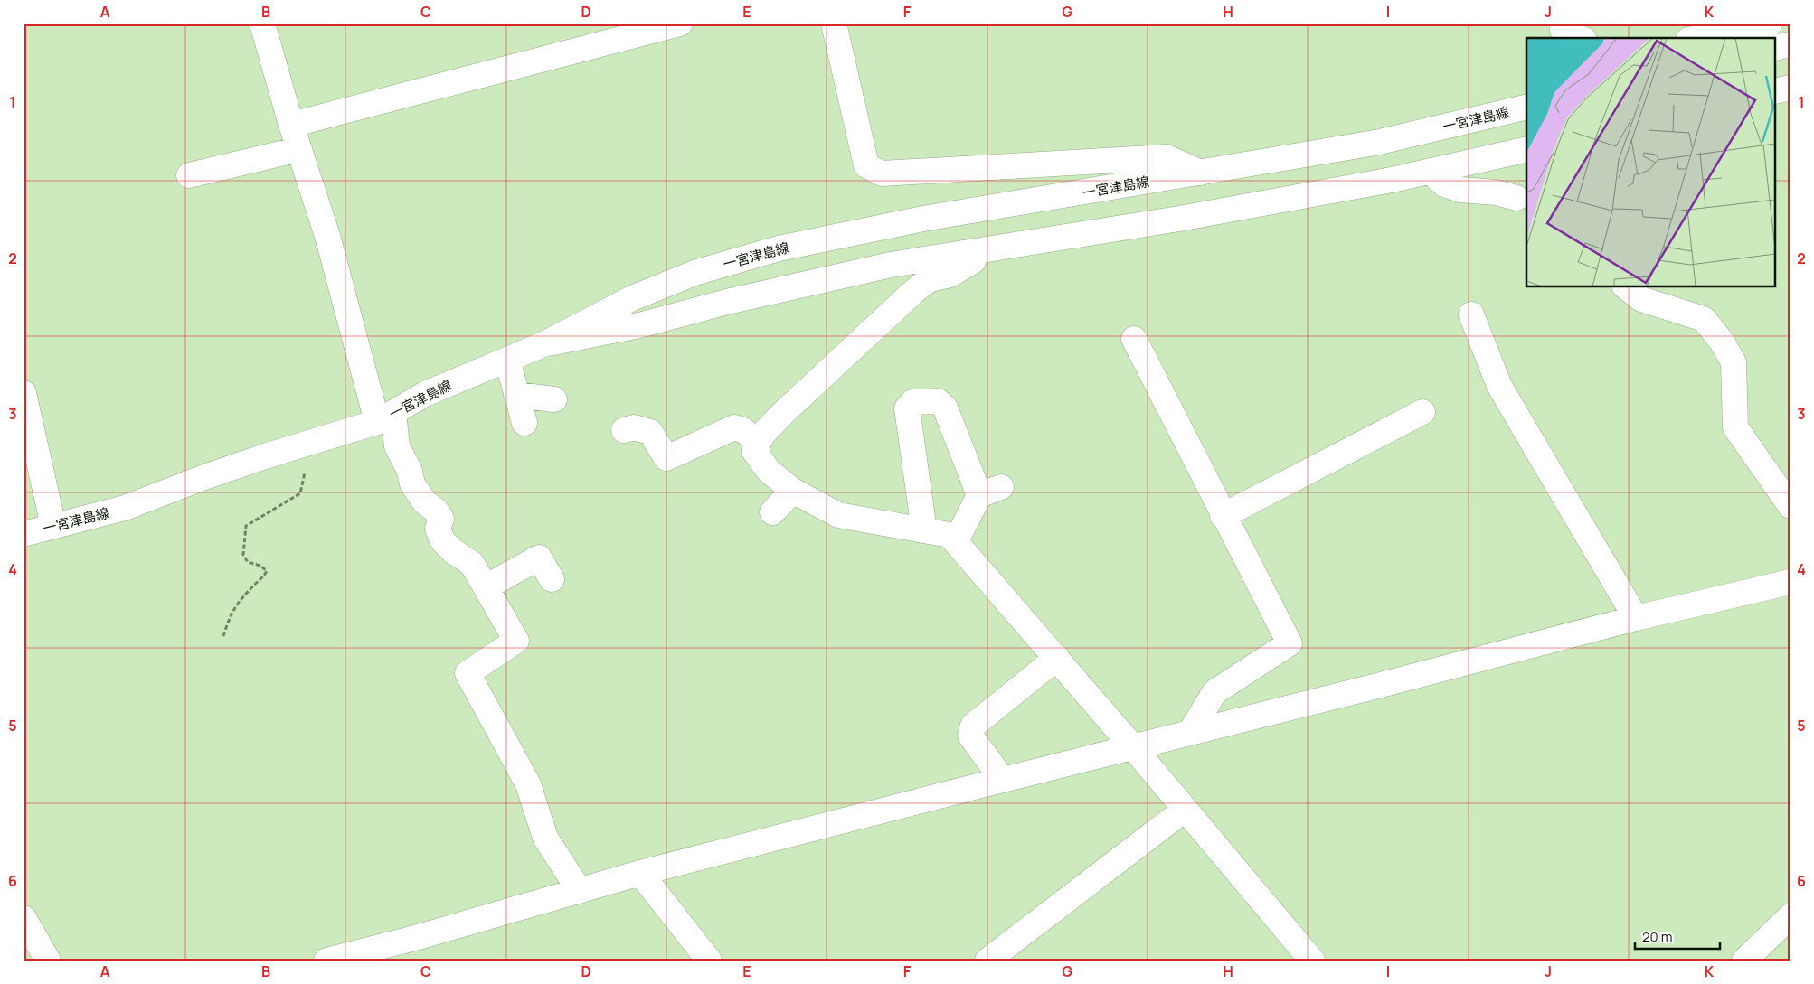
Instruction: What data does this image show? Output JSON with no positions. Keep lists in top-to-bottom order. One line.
{"streets":{"street":["一宮津島線"]},"scale_bar":"20 m","grid":{"columns":["A","B","C","D","E","F","G","H","I","J","K"],"rows":["1","2","3","4","5","6"]}}
